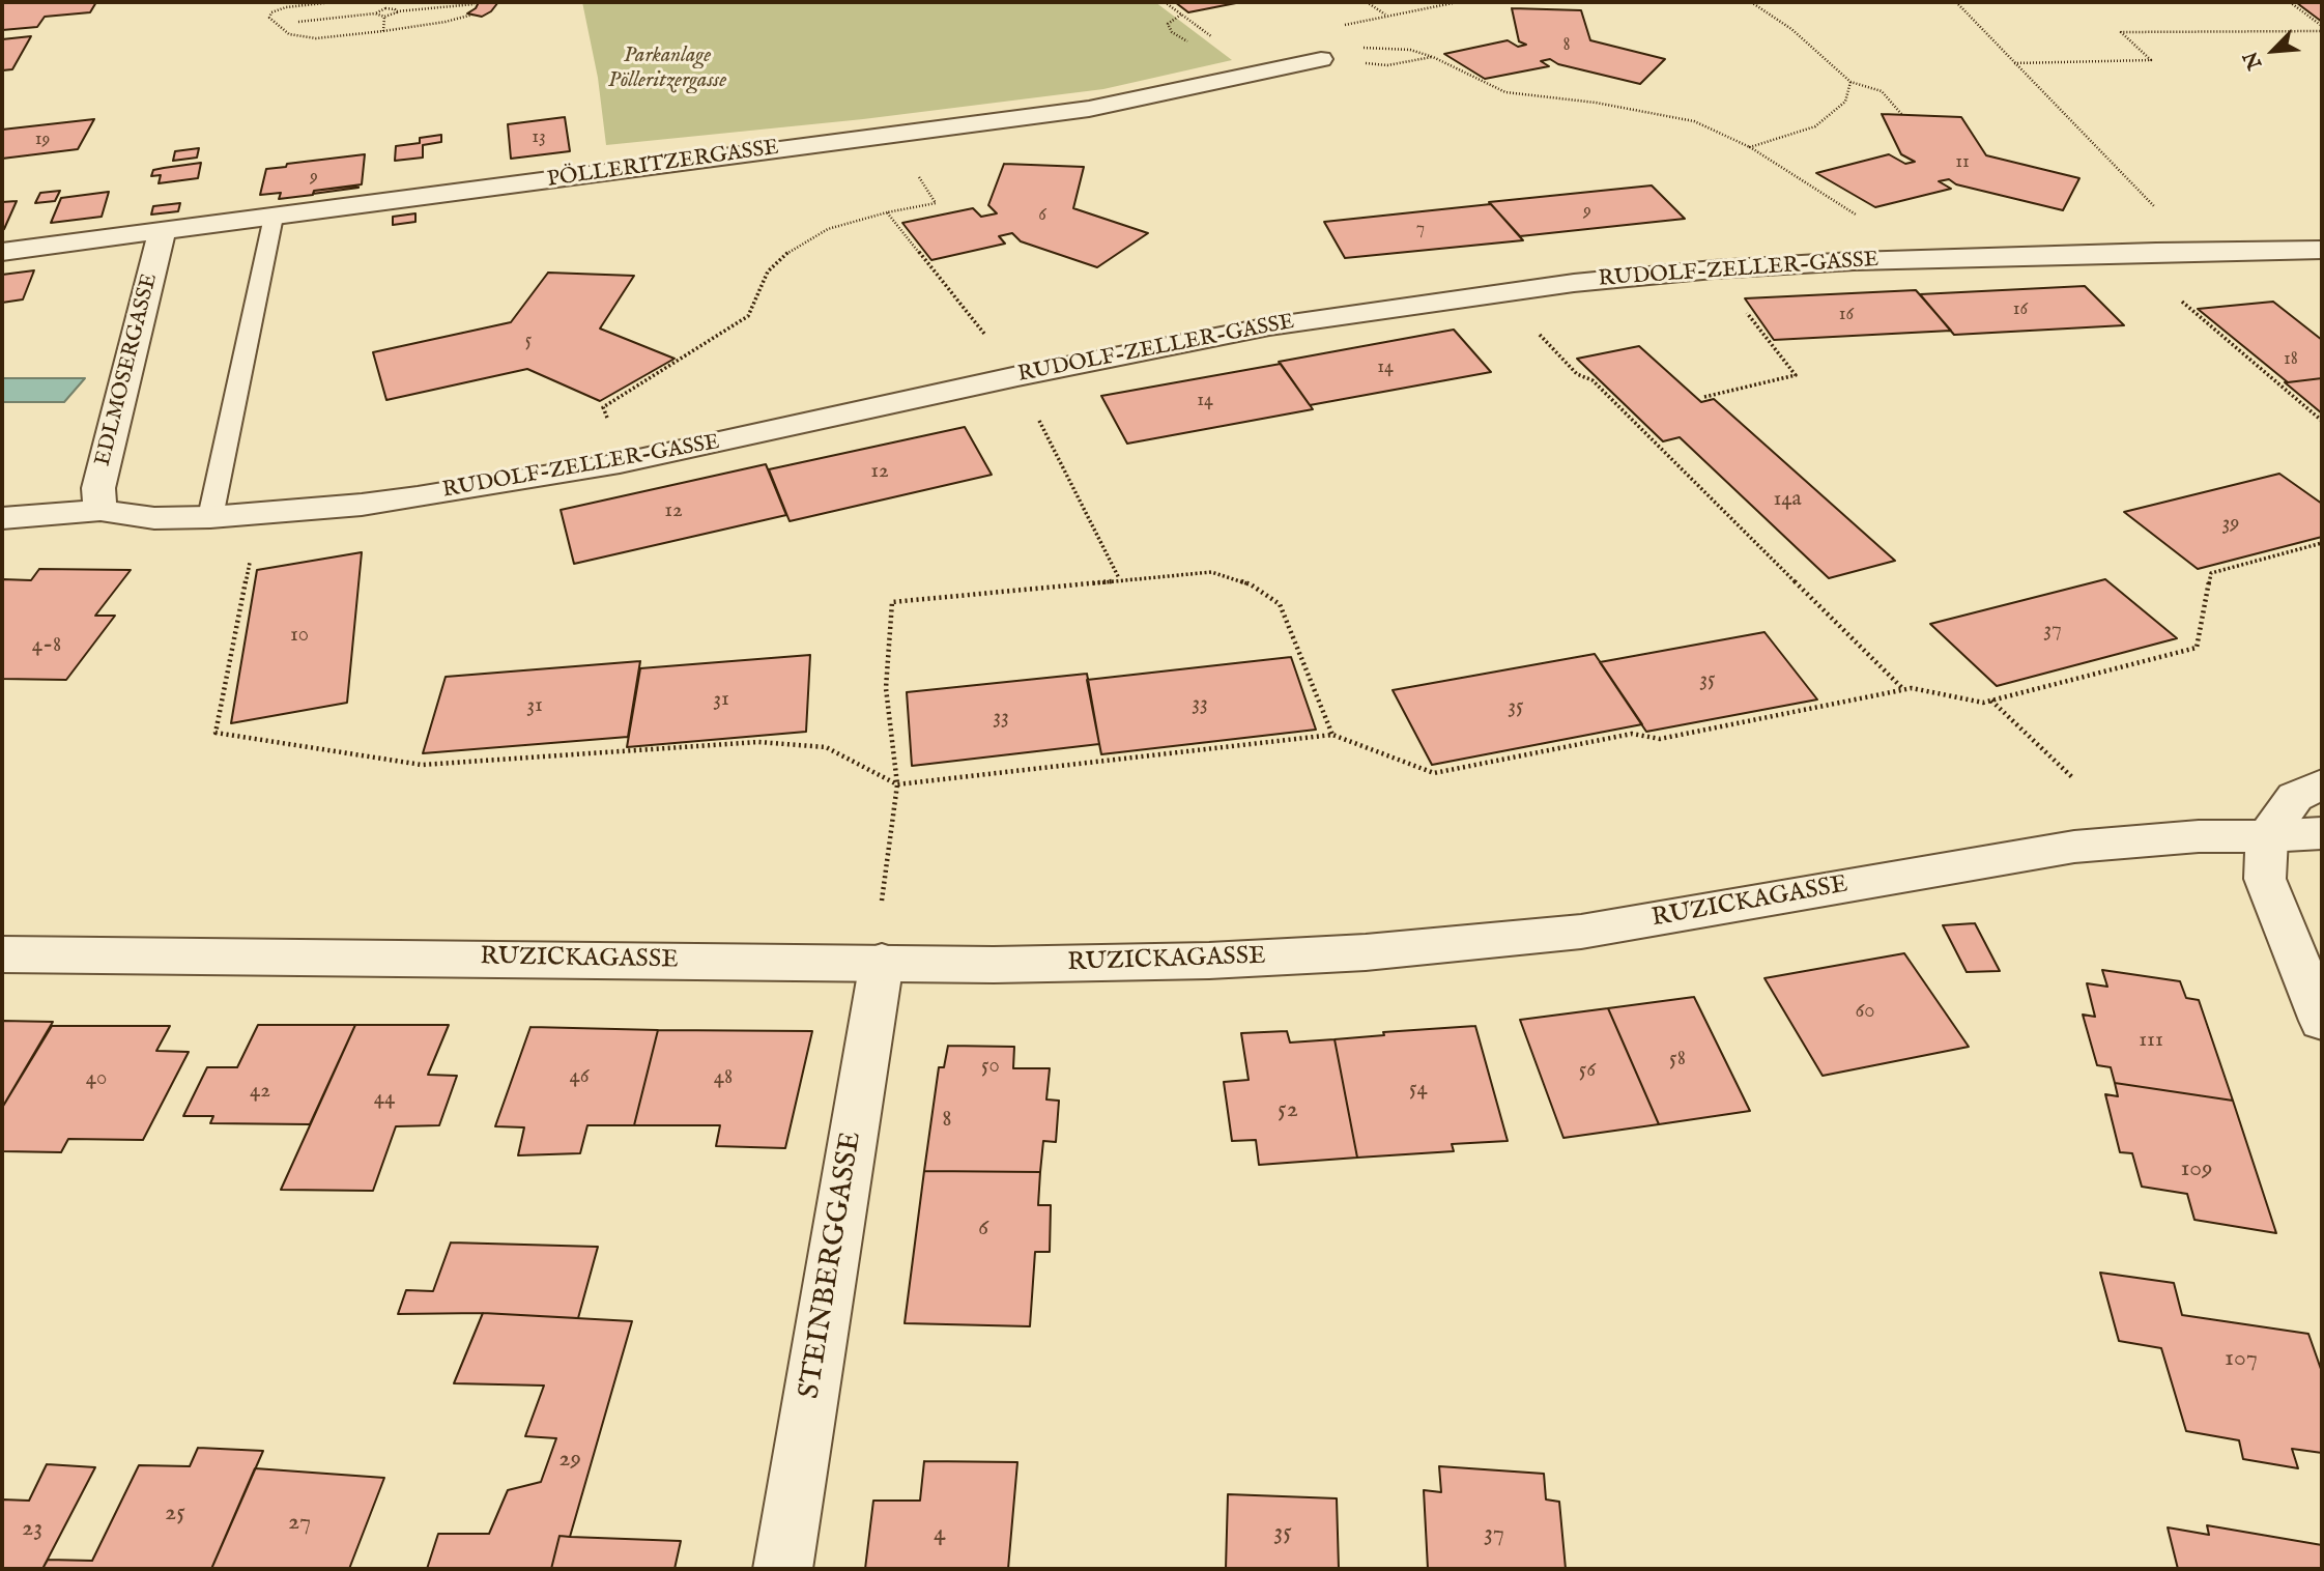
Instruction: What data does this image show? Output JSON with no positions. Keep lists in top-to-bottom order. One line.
{"streets":{"street":["PÖLLERITZERGASSE","RUDOLF-ZELLER-GASSE","EDLMOSERGASSE","RUZICKAGASSE","STEINBERGGASSE"]},"crossings":[["PÖLLERITZERGASSE","EDLMOSERGASSE"],["RUDOLF-ZELLER-GASSE","EDLMOSERGASSE"],["RUZICKAGASSE","STEINBERGGASSE"]],"parks":["Parkanlage Pölleritzergasse"],"house_numbers":["8","13","19","11","9","9","6","7","16","16","5","18","14","14","12","14a","12","39","37","10","4-8","35","31","33","31","35","33","60","111","58","50","56","46","48","40","54","42","44","52","8","109","6","107","29","25","27","23","35","4","37"],"north":"bottom left"}
